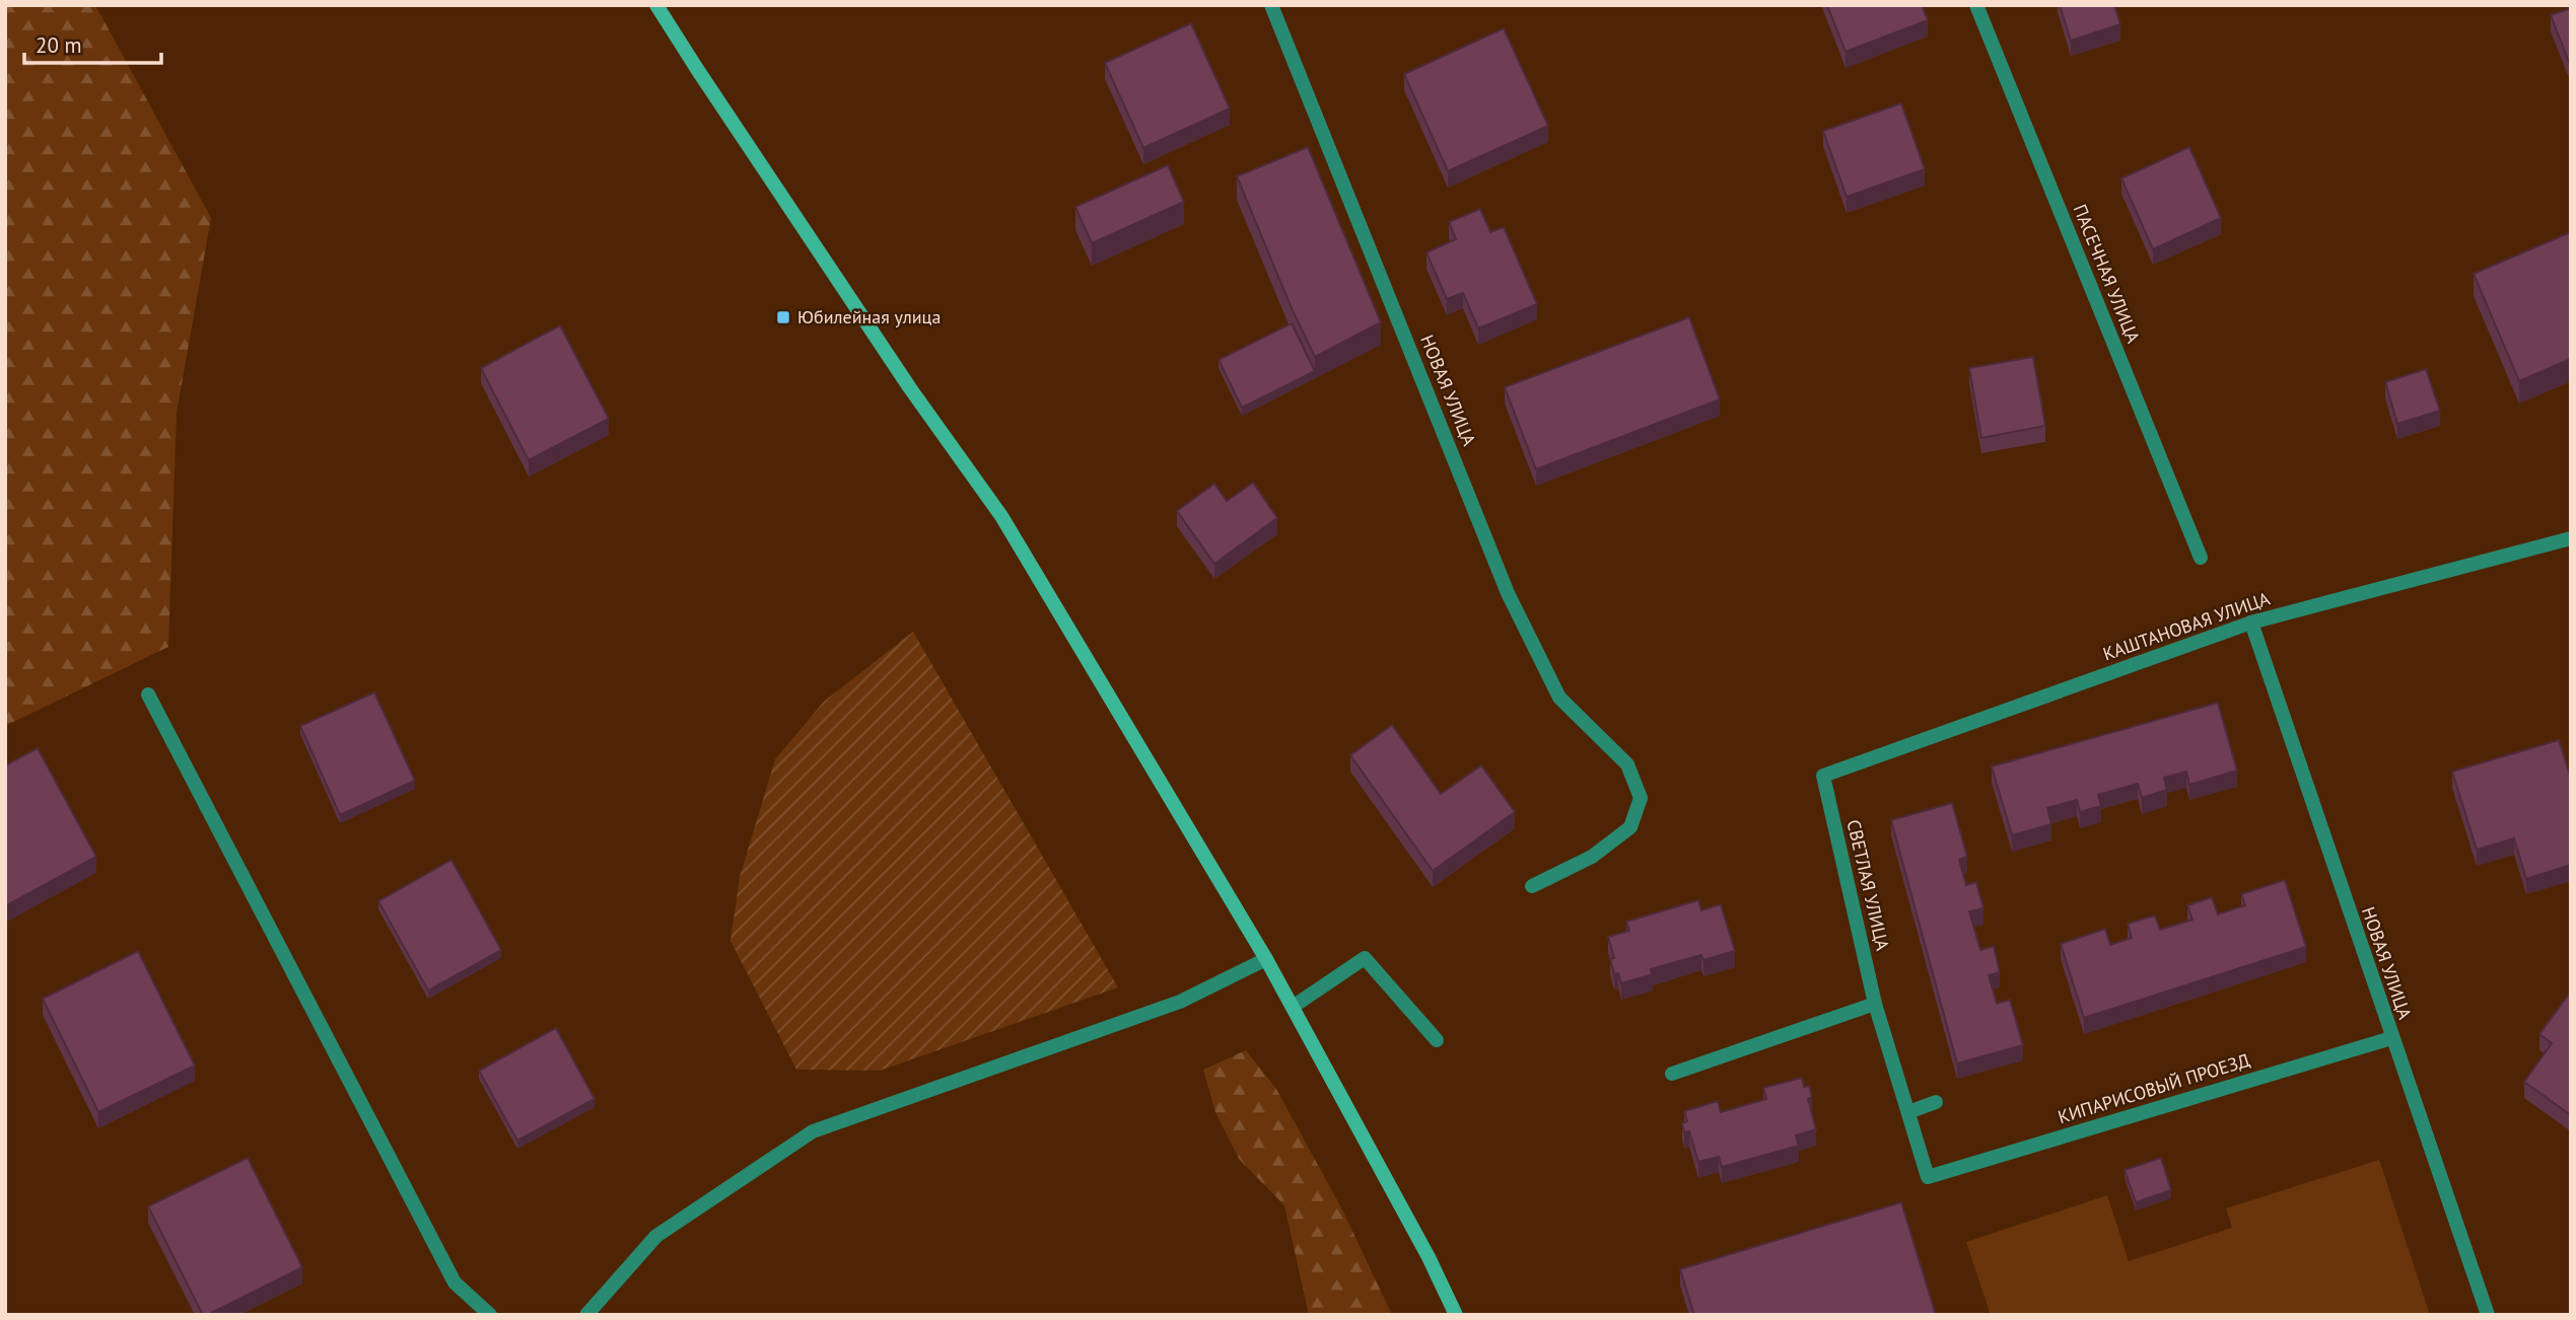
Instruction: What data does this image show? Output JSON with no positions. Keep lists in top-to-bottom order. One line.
{"streets":{"street":["ПАСЕЧНАЯ УЛИЦА","НОВАЯ УЛИЦА","КАШТАНОВАЯ УЛИЦА","СВЕТЛАЯ УЛИЦА","КИПАРИСОВЫЙ ПРОЕЗД"]},"crossings":[["НОВАЯ УЛИЦА","КАШТАНОВАЯ УЛИЦА"],["НОВАЯ УЛИЦА","КИПАРИСОВЫЙ ПРОЕЗД"],["КАШТАНОВАЯ УЛИЦА","СВЕТЛАЯ УЛИЦА"],["СВЕТЛАЯ УЛИЦА","КИПАРИСОВЫЙ ПРОЕЗД"]],"places":{"transit":["Юбилейная улица"]},"scale_bar":"20 m"}
